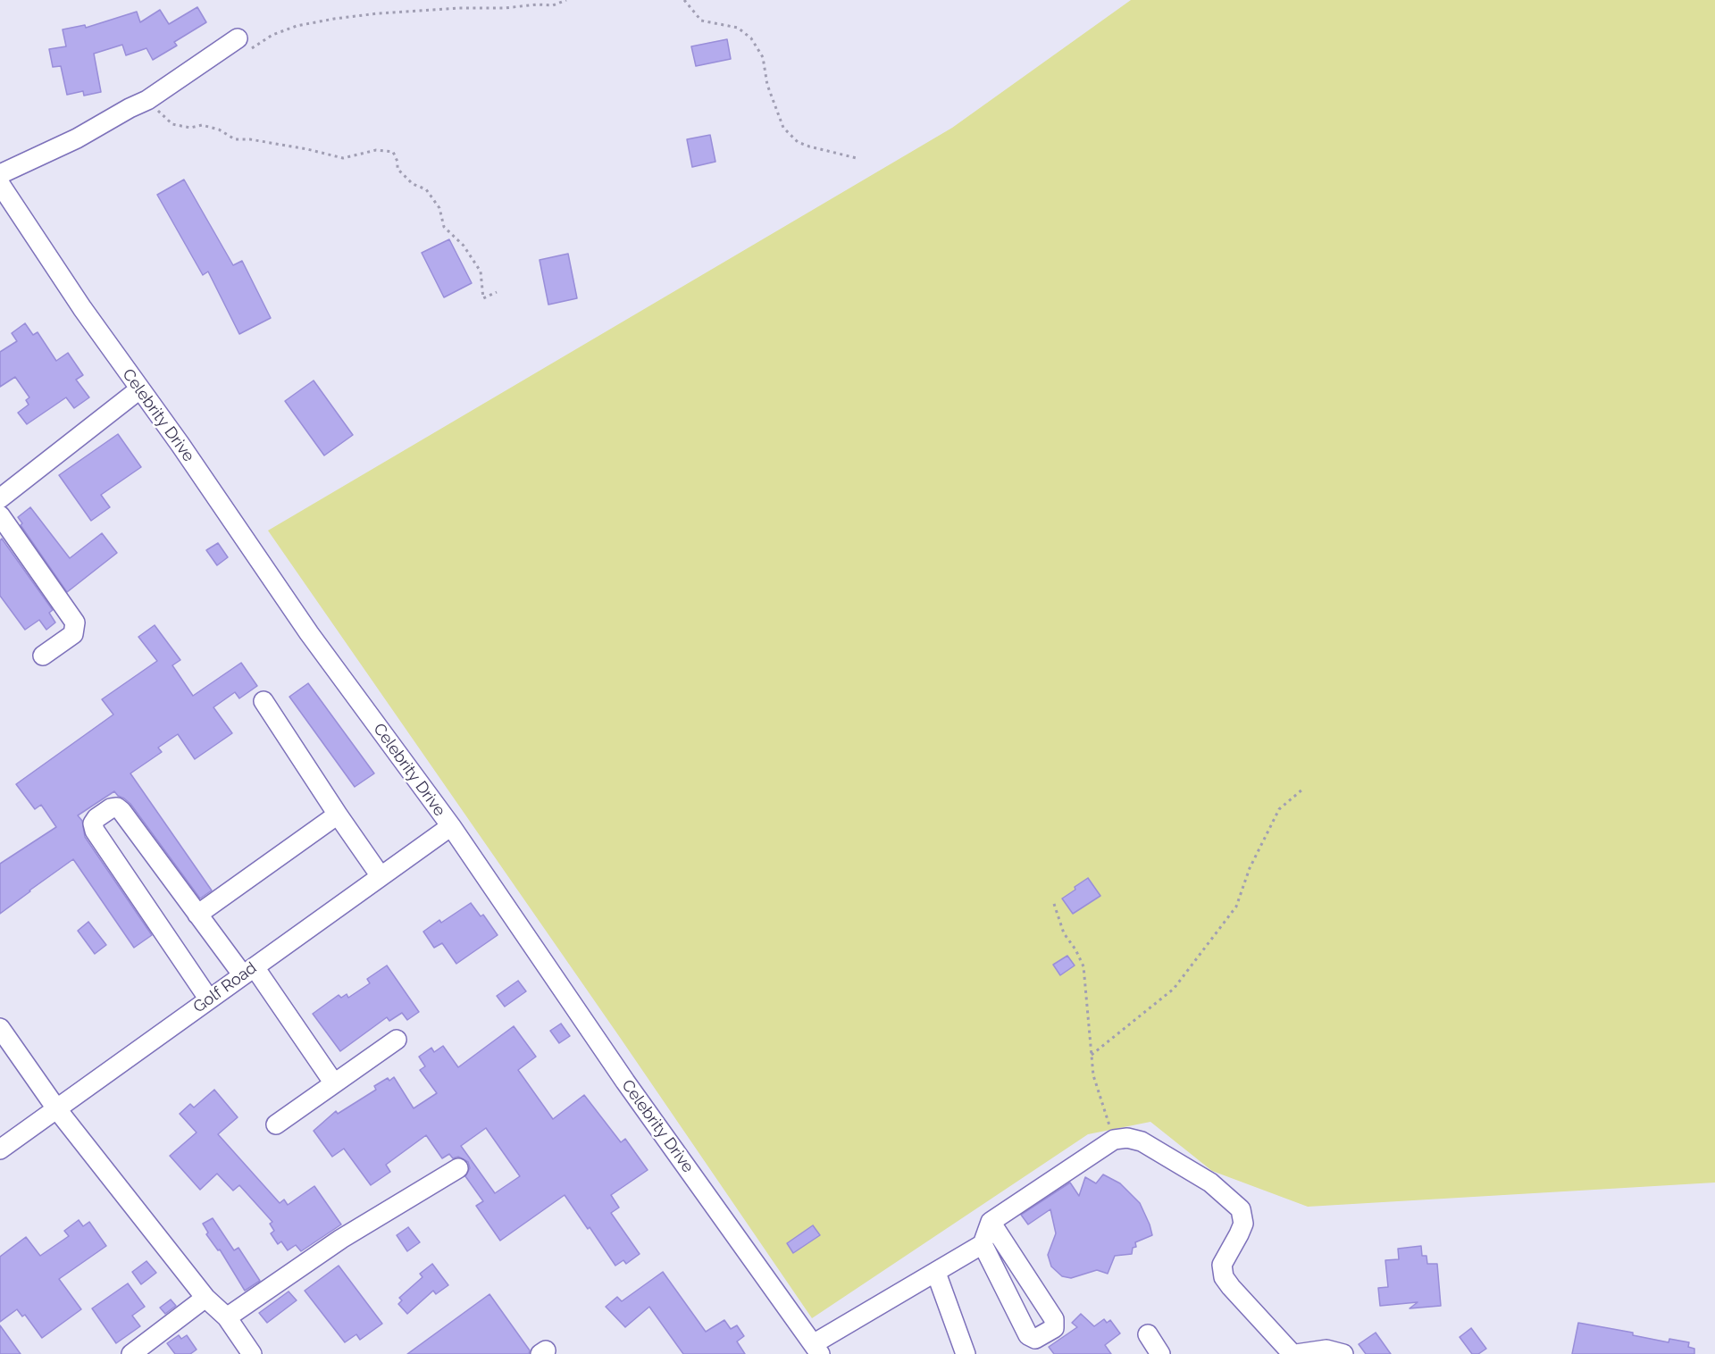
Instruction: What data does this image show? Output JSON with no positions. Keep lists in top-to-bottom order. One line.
{"streets":{"street":["Celebrity Drive","Golf Road"]},"crossings":[["Celebrity Drive","Golf Road"]]}
